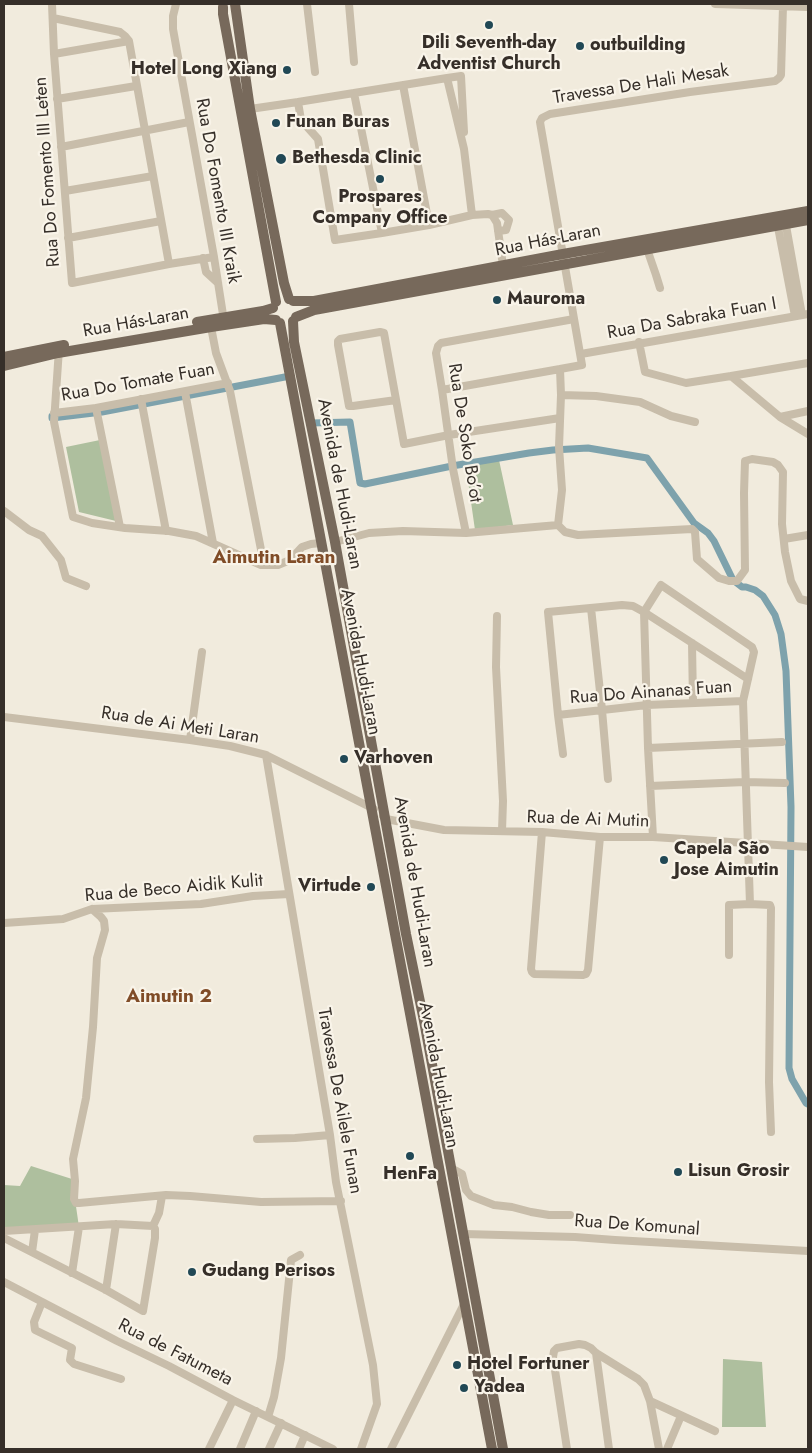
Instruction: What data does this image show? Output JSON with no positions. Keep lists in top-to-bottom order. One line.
{"streets":{"main road":["Rua Hás-Laran","Avenida de Hudi-Laran","Avenida Hudi-Laran"],"street":["Travessa De Hali Mesak","Rua Do Fomento III Leten","Rua Do Fomento III Kraik","Rua Da Sabraka Fuan I","Rua Do Tomate Fuan","Rua De Soko Bo’ot","Rua Do Ainanas Fuan","Rua de Ai Meti Laran","Rua de Ai Mutin","Rua de Beco Aidik Kulit","Travessa De Ailele Funan","Rua De Komunal","Rua de Fatumeta"]},"crossings":[["Travessa De Hali Mesak","Rua Hás-Laran"],["Rua Do Fomento III Leten","Rua Do Fomento III Kraik"],["Rua Do Fomento III Kraik","Rua Hás-Laran"],["Rua Hás-Laran","Avenida de Hudi-Laran"],["Rua Hás-Laran","Avenida Hudi-Laran"],["Avenida de Hudi-Laran","Avenida Hudi-Laran"],["Avenida de Hudi-Laran","Rua de Ai Mutin"],["Avenida de Hudi-Laran","Rua De Komunal"],["Avenida Hudi-Laran","Rua de Ai Meti Laran"],["Avenida Hudi-Laran","Rua de Ai Mutin"],["Rua de Ai Meti Laran","Rua de Ai Mutin"],["Rua de Ai Meti Laran","Travessa De Ailele Funan"],["Rua de Beco Aidik Kulit","Travessa De Ailele Funan"]],"districts":["Aimutin Laran","Aimutin 2"],"places":["Dili Seventh-day Adventist Church","outbuilding","Hotel Long Xiang","Funan Buras","Bethesda Clinic","Prospares Company Office","Mauroma","Varhoven","Capela São Jose Aimutin","Virtude","HenFa","Lisun Grosir","Gudang Perisos","Hotel Fortuner","Yadea"]}
